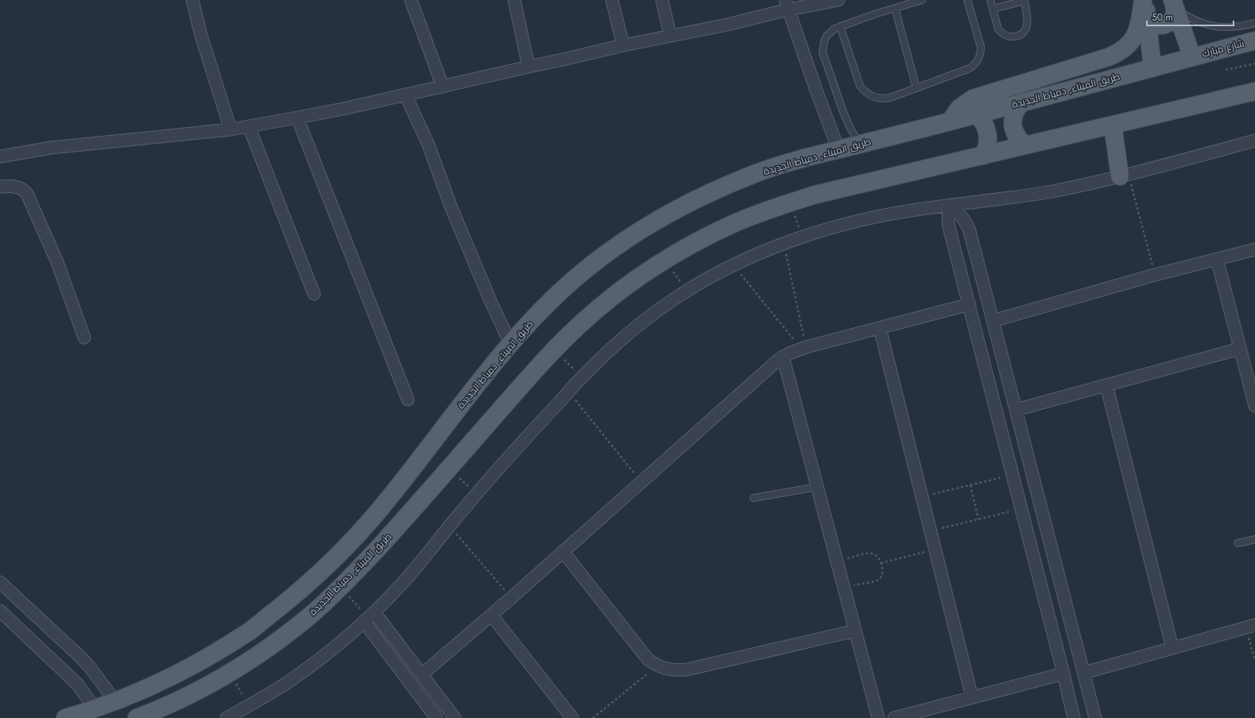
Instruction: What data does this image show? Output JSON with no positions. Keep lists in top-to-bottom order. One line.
{"streets":{"main road":["شارع مبارك","طريق الميناء, دمياط الجديدة"]},"crossings":[["شارع مبارك","طريق الميناء, دمياط الجديدة"]],"scale_bar":"50 m"}
